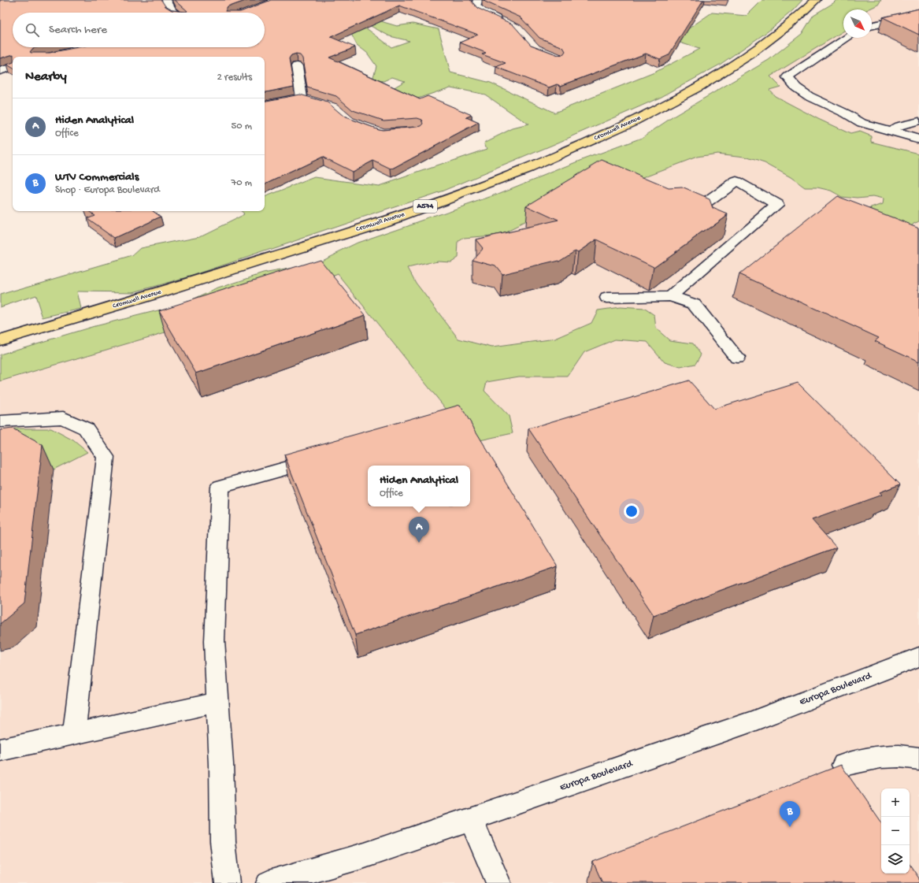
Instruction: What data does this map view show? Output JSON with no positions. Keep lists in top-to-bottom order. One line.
{"streets":{"main road":["Cromwell Avenue","A574"],"street":["Europa Boulevard"]},"north":"bottom right","page":{"search":"Search here","heading":["Nearby","2 results"],"list":[{"mark":"A","name":"Hiden Analytical","note":"Office","value":"50 m"},{"mark":"B","name":"WTV Commercials","note":"Shop · Europa Boulevard","value":"70 m"}],"popup":["Hiden Analytical","Office"],"pins":["A","B"],"map_buttons":["+","−"]}}
